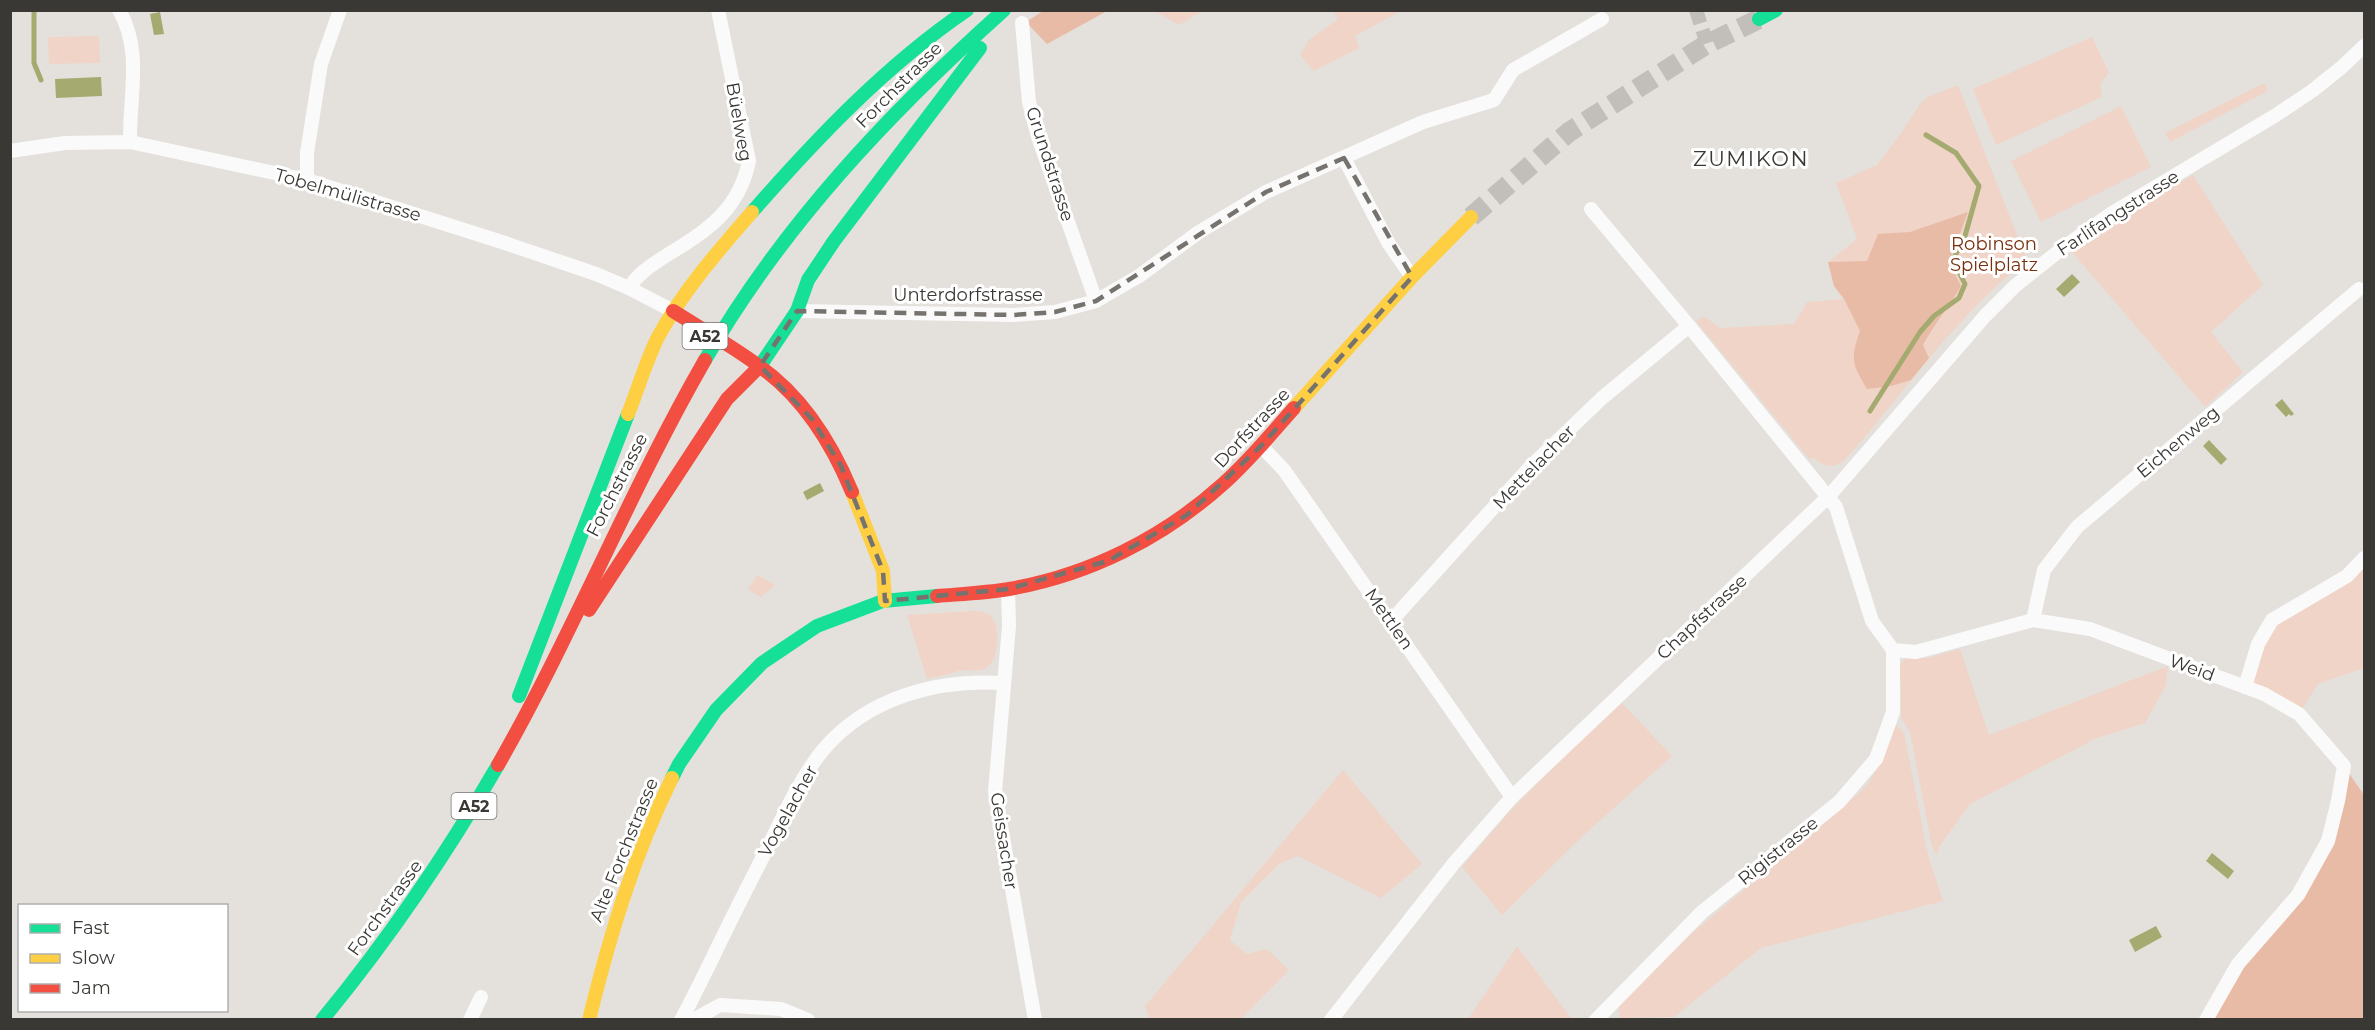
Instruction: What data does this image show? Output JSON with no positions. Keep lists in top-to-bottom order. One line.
{"streets":{"main road":["Forchstrasse","A52","Dorfstrasse","Alte Forchstrasse"],"street":["Büelweg","Grundstrasse","Tobelmülistrasse","Farlifangstrasse","Unterdorfstrasse","Eichenweg","Mettelacher","Chapfstrasse","Mettlen","Weid","Vogelacher","Geissacher","Rigistrasse"]},"crossings":[["Büelweg","Tobelmülistrasse"],["Grundstrasse","Unterdorfstrasse"],["Farlifangstrasse","Chapfstrasse"],["Dorfstrasse","Mettlen"],["Dorfstrasse","Geissacher"],["Dorfstrasse","Alte Forchstrasse"],["Eichenweg","Weid"],["Mettelacher","Mettlen"],["Chapfstrasse","Mettlen"],["Weid","Rigistrasse"],["Vogelacher","Geissacher"],["Geissacher","Alte Forchstrasse"]],"districts":["ZUMIKON"],"parks":["Robinson Spielplatz"],"legend":["Fast","Slow","Jam"]}
